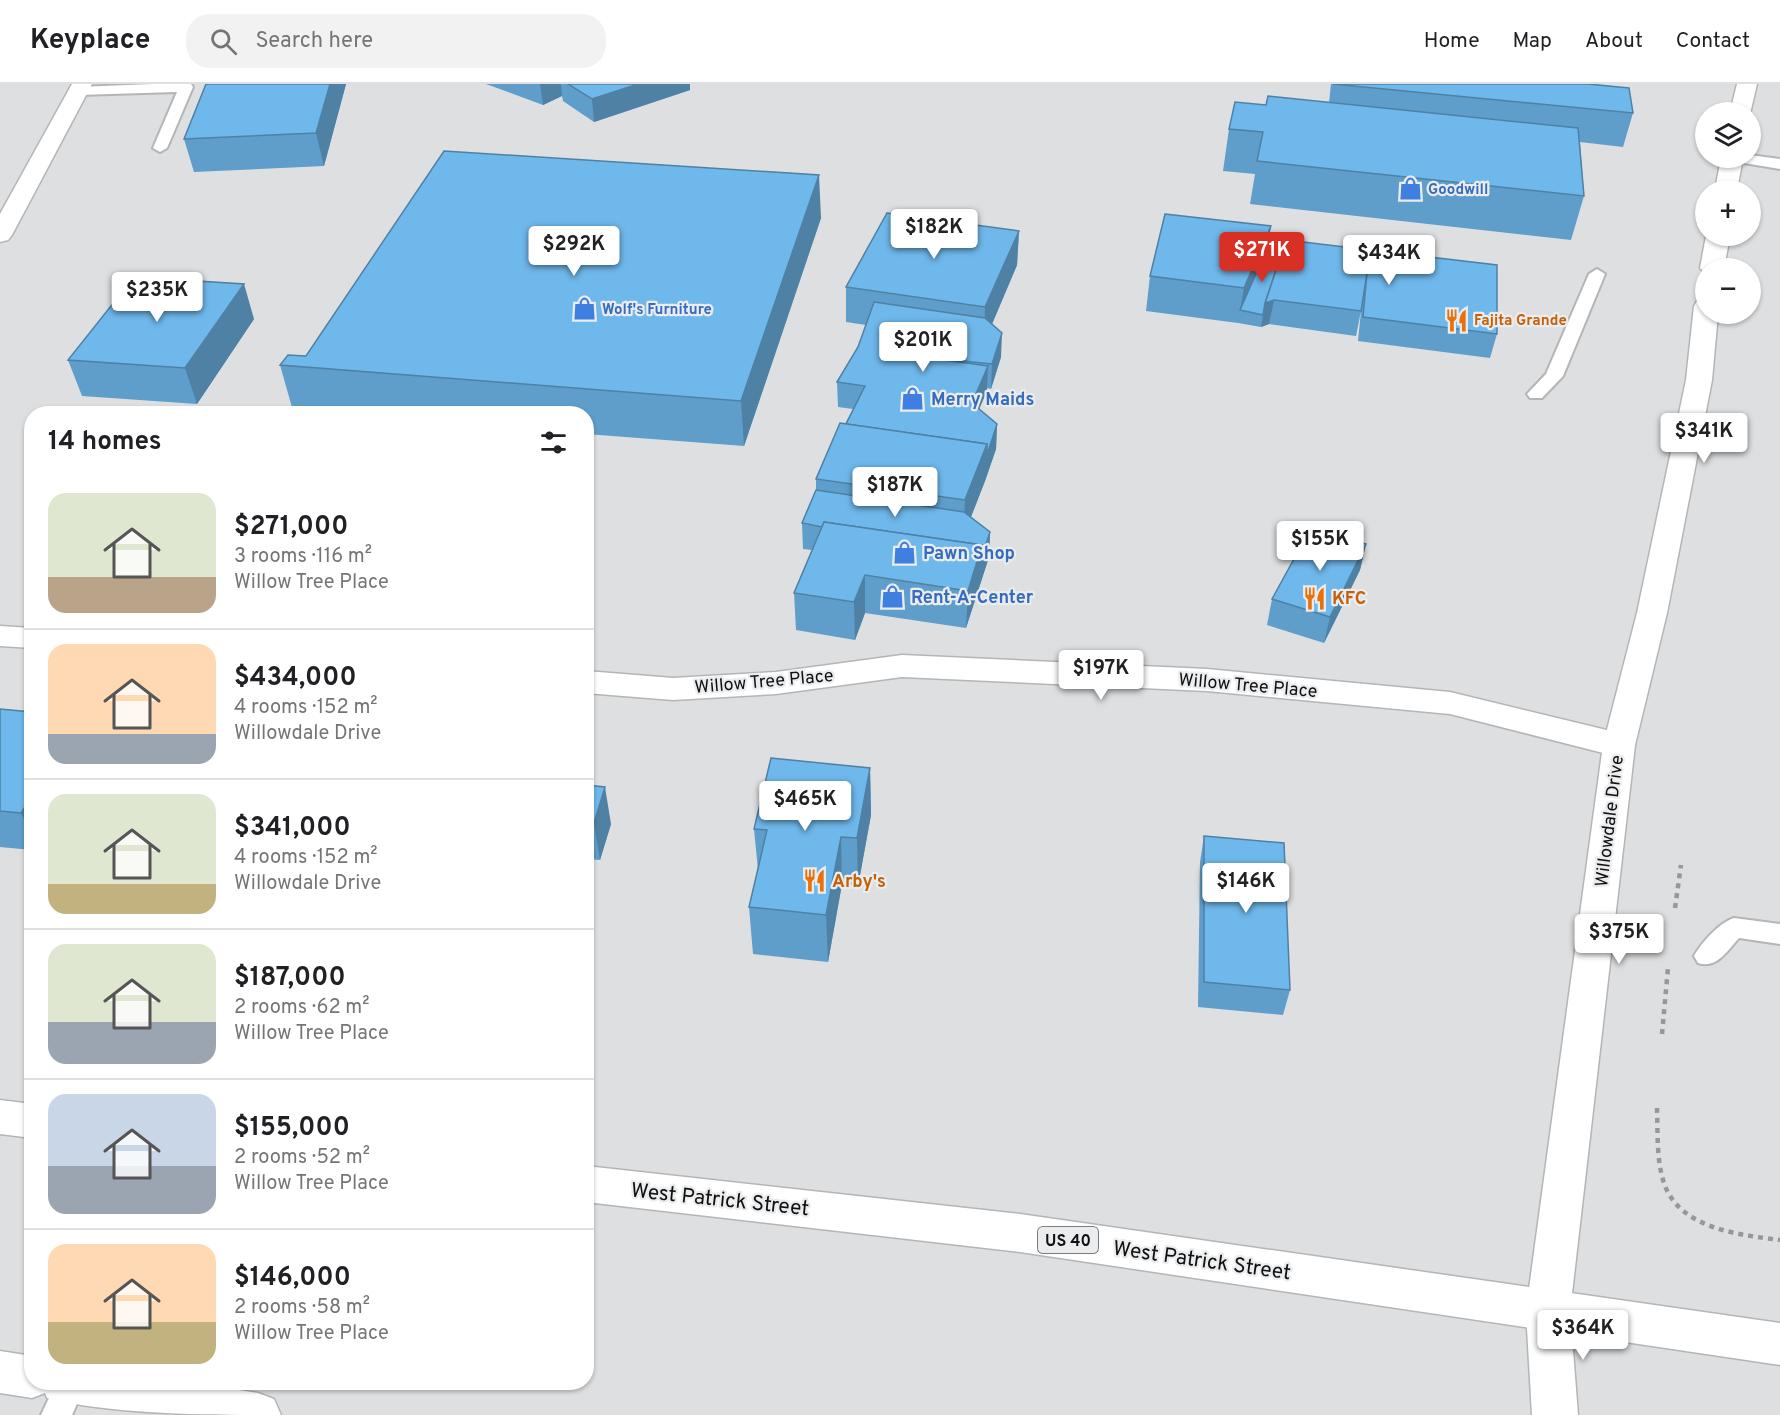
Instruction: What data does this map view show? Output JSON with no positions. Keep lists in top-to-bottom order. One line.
{"streets":{"street":["Willow Tree Place","Willowdale Drive","West Patrick Street","US 40"]},"crossings":[["Willow Tree Place","Willowdale Drive"],["Willowdale Drive","West Patrick Street"]],"places":{"shop":["Goodwill","Wolf's Furniture","Merry Maids","Pawn Shop","Rent-A-Center"],"restaurant":["Fajita Grande","KFC","Arby's"]},"page":{"header":"Keyplace","search":"Search here","nav":["Home","Map","About","Contact"],"map_buttons":["+","−"],"price":["$182K","$292K","$271K","$434K","$235K","$201K","$341K","$187K","$155K","$197K","$465K","$146K","$375K","$364K"],"heading":"14 homes","list":[{"name":"$271,000","note":"3 rooms · 116 m² · Willow Tree Place"},{"name":"$434,000","note":"4 rooms · 152 m² · Willowdale Drive"},{"name":"$341,000","note":"4 rooms · 152 m² · Willowdale Drive"},{"name":"$187,000","note":"2 rooms · 62 m² · Willow Tree Place"},{"name":"$155,000","note":"2 rooms · 52 m² · Willow Tree Place"},{"name":"$146,000","note":"2 rooms · 58 m² · Willow Tree Place"}]}}
